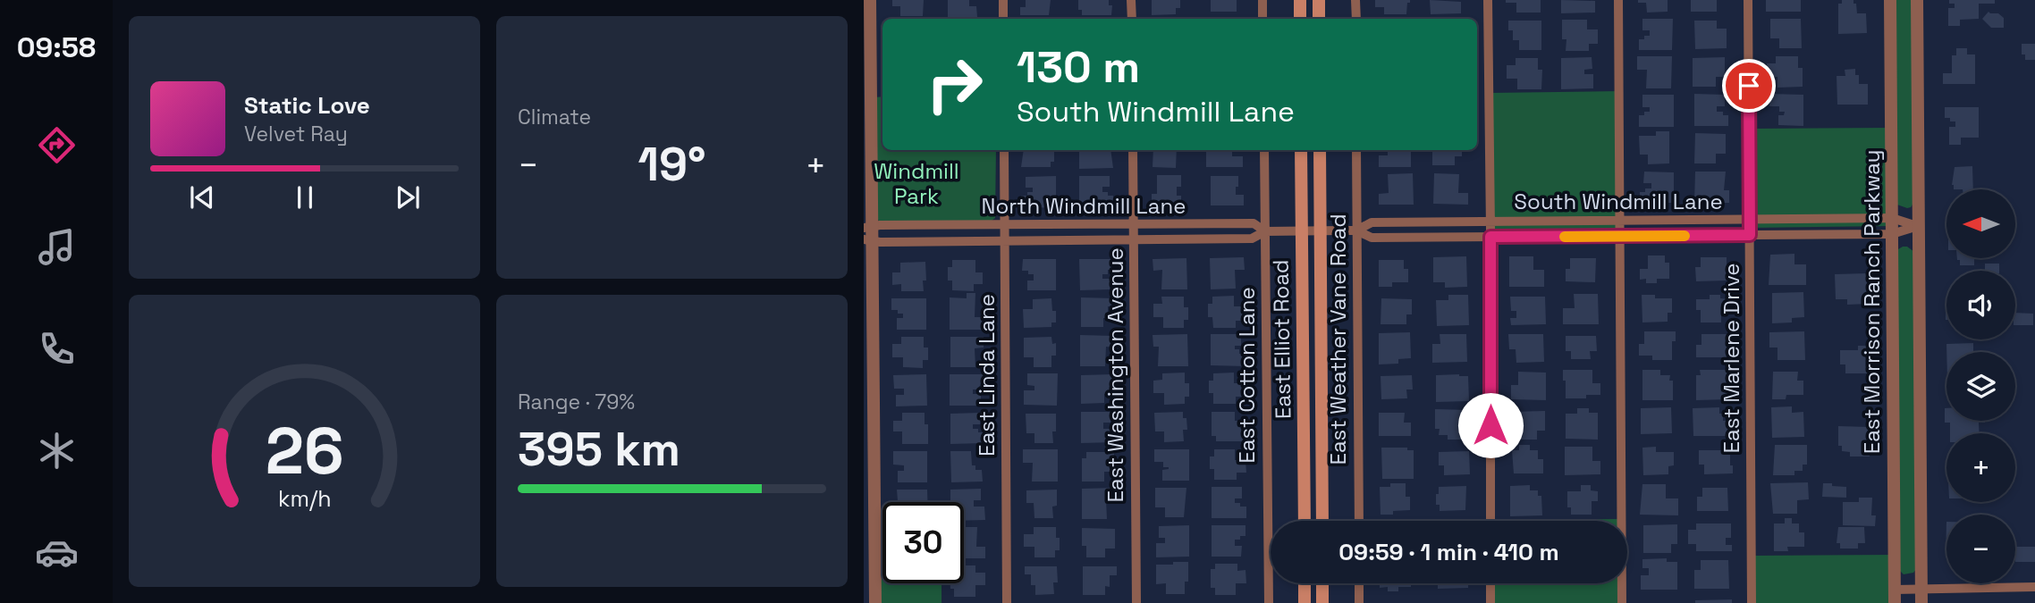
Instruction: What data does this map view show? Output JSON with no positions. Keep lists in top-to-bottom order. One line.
{"streets":{"main road":["East Elliot Road"],"street":["South Windmill Lane","North Windmill Lane","East Morrison Ranch Parkway","East Weather Vane Road","East Marlene Drive","East Linda Lane","East Washington Avenue","East Cotton Lane"]},"crossings":[["South Windmill Lane","North Windmill Lane"],["South Windmill Lane","East Morrison Ranch Parkway"],["South Windmill Lane","East Elliot Road"],["South Windmill Lane","East Weather Vane Road"],["South Windmill Lane","East Marlene Drive"],["North Windmill Lane","East Elliot Road"],["North Windmill Lane","East Linda Lane"],["North Windmill Lane","East Washington Avenue"],["North Windmill Lane","East Cotton Lane"]],"parks":["Windmill Park"],"north":"left","page":{"tabs":"09:58","tile":["Climate",["Range · 79%","395 km"]],"turn":["130 m","South Windmill Lane"],"song":["Static Love","Velvet Ray"],"heat":["−","19°","+"],"map_buttons":["+","−"],"limit":"30","trip":"09:59 · 1 min · 410 m","gauge":["26","km/h"]}}
